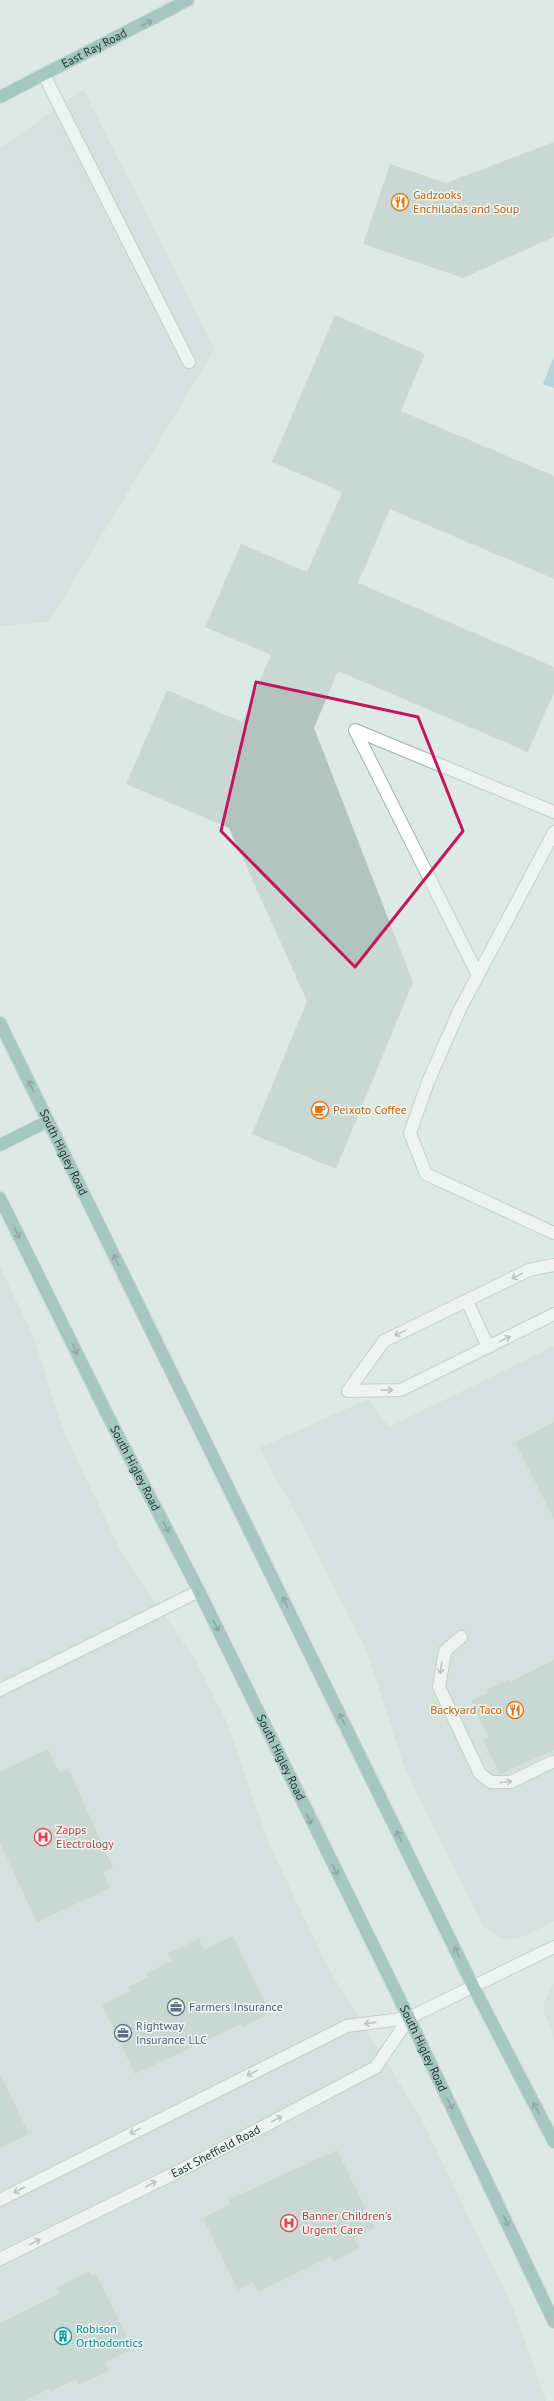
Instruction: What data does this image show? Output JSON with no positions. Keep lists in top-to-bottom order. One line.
{"streets":{"main road":["East Ray Road","South Higley Road"],"street":["East Sheffield Road"]},"crossings":[["South Higley Road","East Sheffield Road"]],"one_way":["East Ray Road"],"places":{"restaurant":["Gadzooks Enchiladas and Soup","Backyard Taco"],"cafe":["Peixoto Coffee"],"hospital":["Zapps Electrology","Banner Children's Urgent Care"],"office":["Farmers Insurance","Rightway Insurance LLC"],"building":["Robison Orthodontics"]}}
